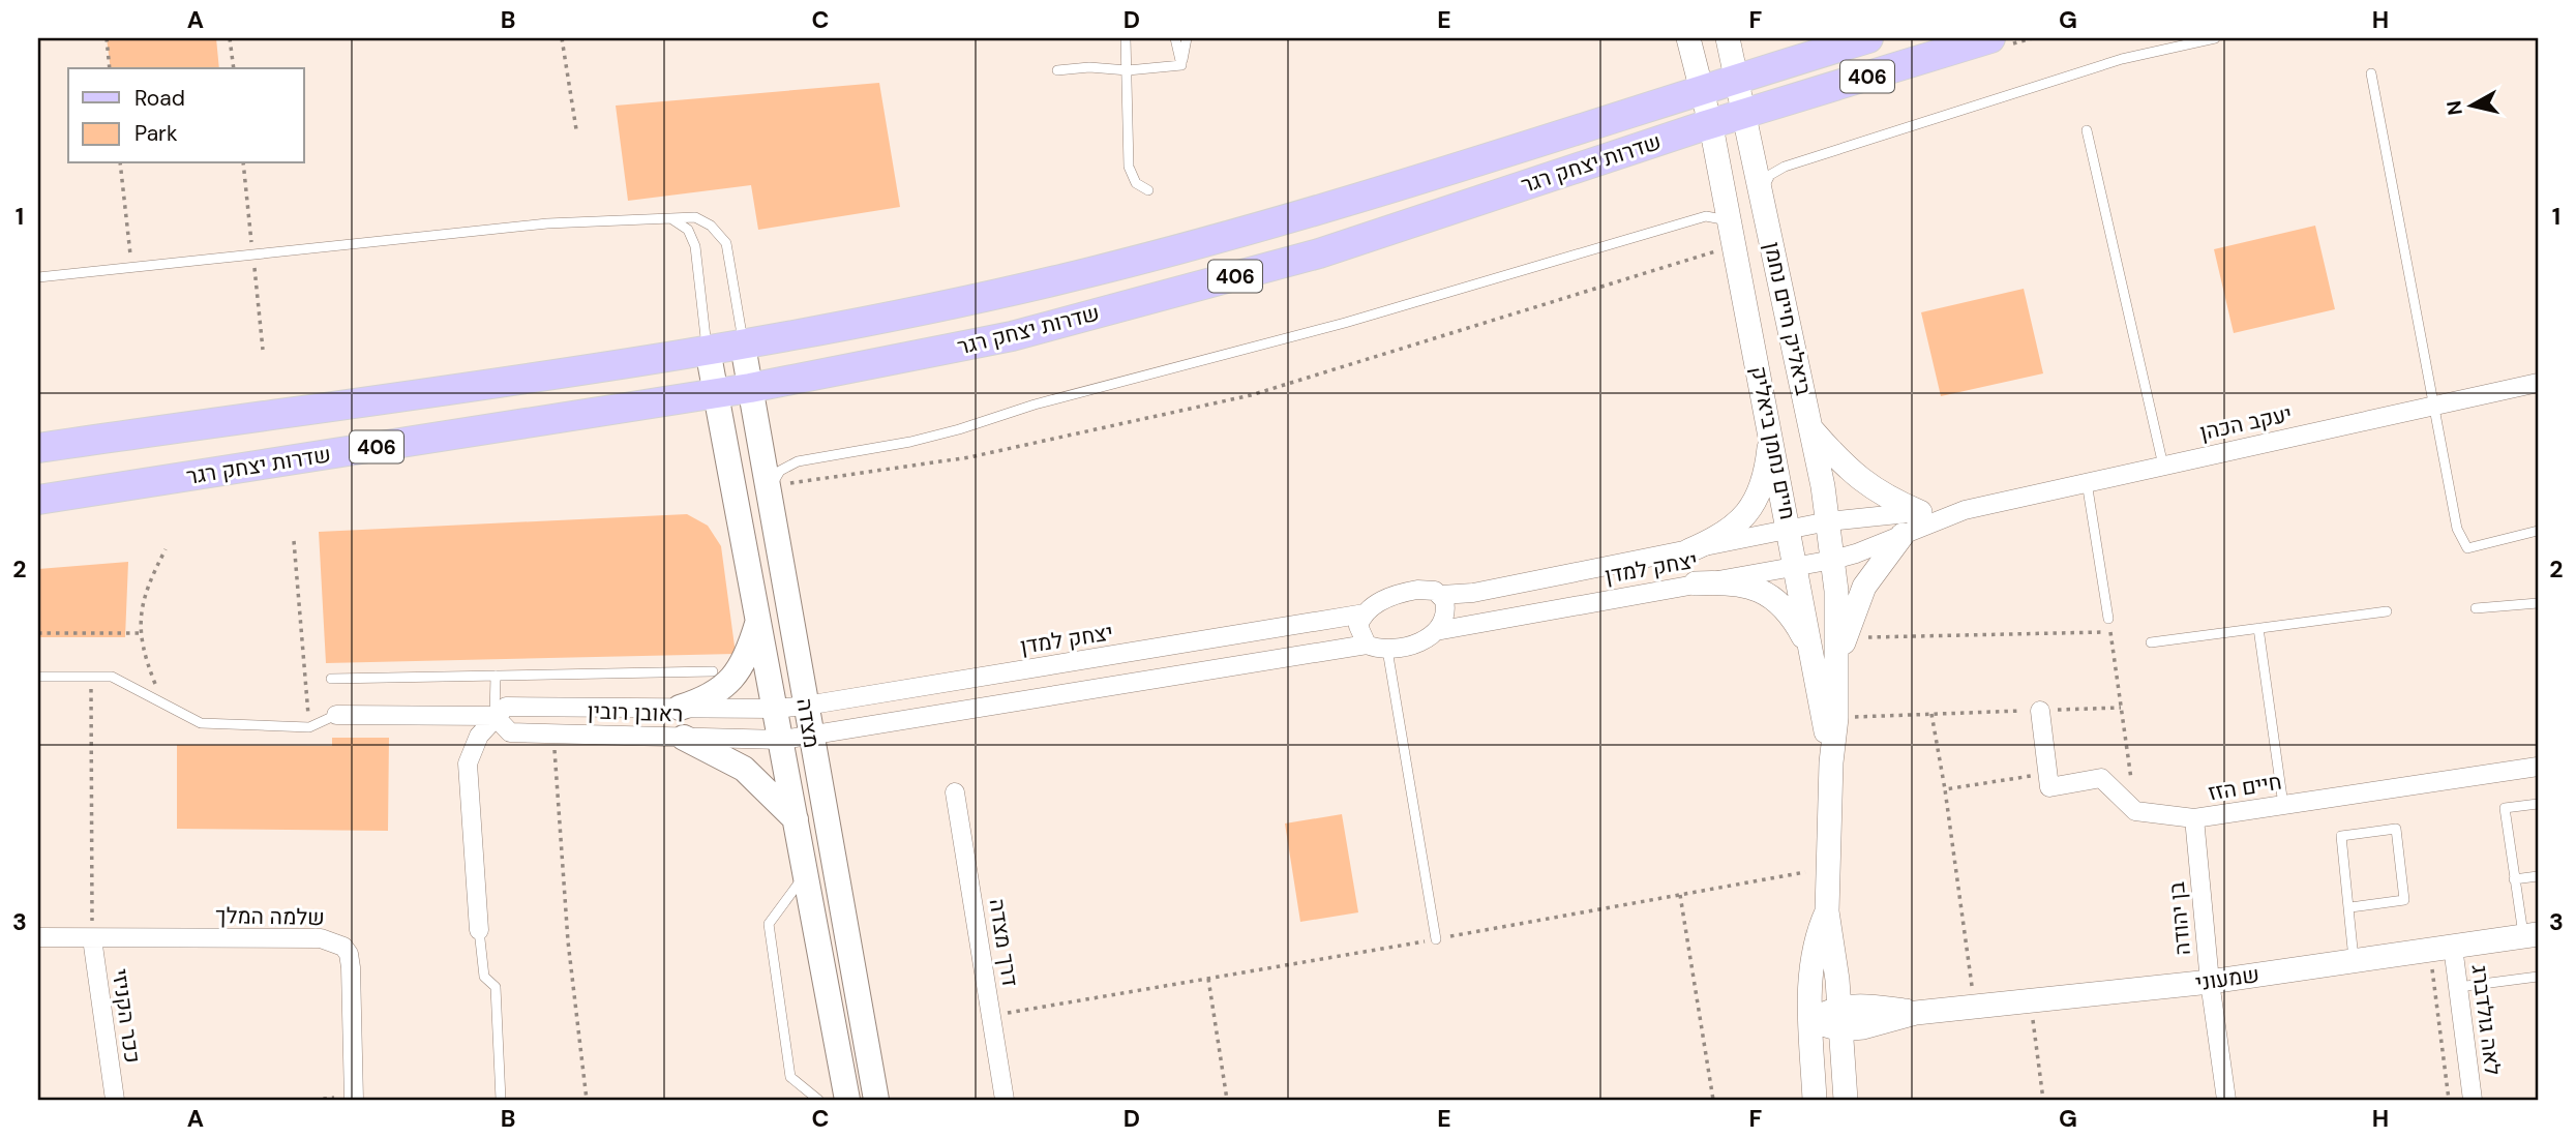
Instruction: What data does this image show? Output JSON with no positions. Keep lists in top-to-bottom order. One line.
{"streets":{"main road":["406","שדרות יצחק רגר","מצדה"],"street":["ביאליק חיים נחמן","יעקב הכהן","חיים נחמן ביאליק","יצחק למדן","ראובן רובין","חיים הזז","שלמה המלך","בן יהודה","דרך מצדה","שמעוני","ככר הקניזי","לאה גולדברג"]},"crossings":[["שדרות יצחק רגר","ביאליק חיים נחמן"],["שדרות יצחק רגר","חיים נחמן ביאליק"],["שדרות יצחק רגר","מצדה"],["ביאליק חיים נחמן","יעקב הכהן"],["ביאליק חיים נחמן","חיים נחמן ביאליק"],["ביאליק חיים נחמן","יצחק למדן"],["יעקב הכהן","חיים נחמן ביאליק"],["יעקב הכהן","יצחק למדן"],["חיים נחמן ביאליק","יצחק למדן"],["חיים נחמן ביאליק","שמעוני"],["יצחק למדן","ראובן רובין"],["יצחק למדן","מצדה"],["ראובן רובין","מצדה"],["חיים הזז","בן יהודה"],["שלמה המלך","ככר הקניזי"],["בן יהודה","שמעוני"],["שמעוני","לאה גולדברג"]],"legend":["Road","Park"],"north":"left","grid":{"columns":["A","B","C","D","E","F","G","H"],"rows":["1","2","3"]}}
